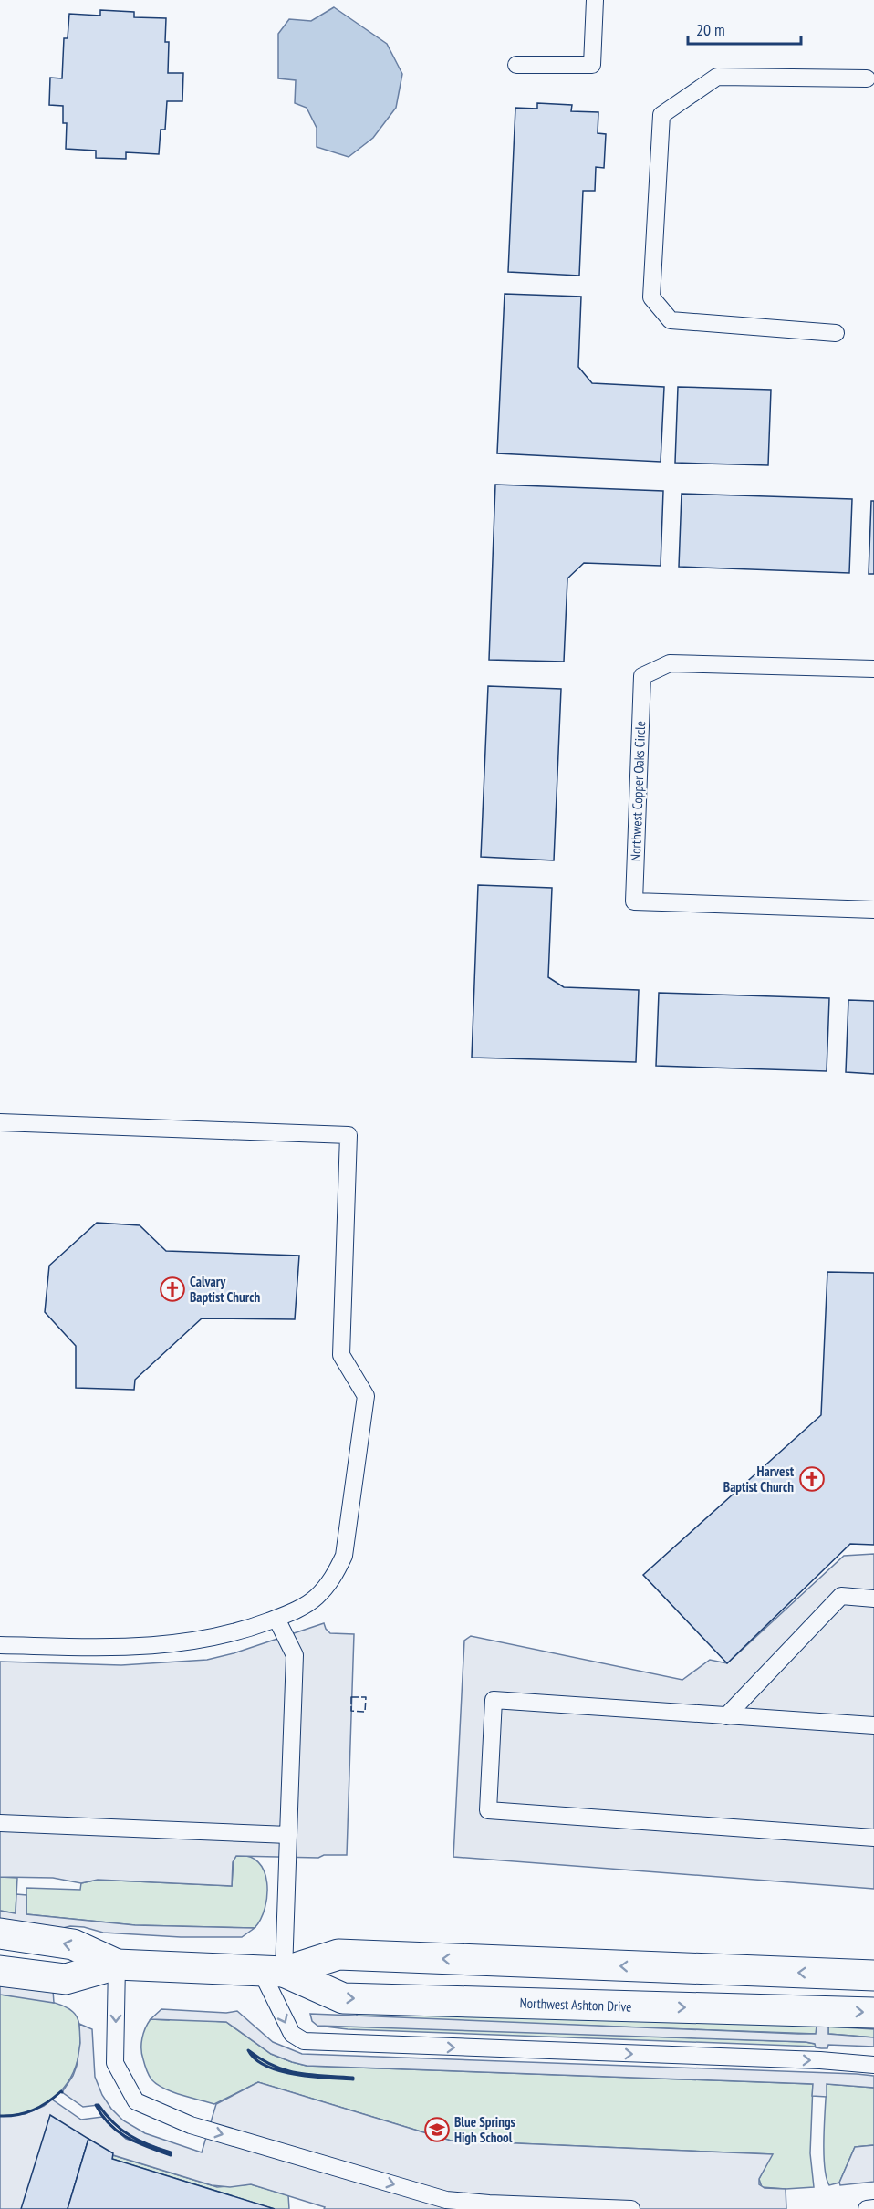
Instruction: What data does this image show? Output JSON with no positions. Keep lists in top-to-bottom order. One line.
{"streets":{"street":["Northwest Ashton Drive"],"lane":["Northwest Copper Oaks Circle"]},"places":{"church":["Calvary Baptist Church","Harvest Baptist Church"],"school or university":["Blue Springs High School"]},"scale_bar":"20 m"}
